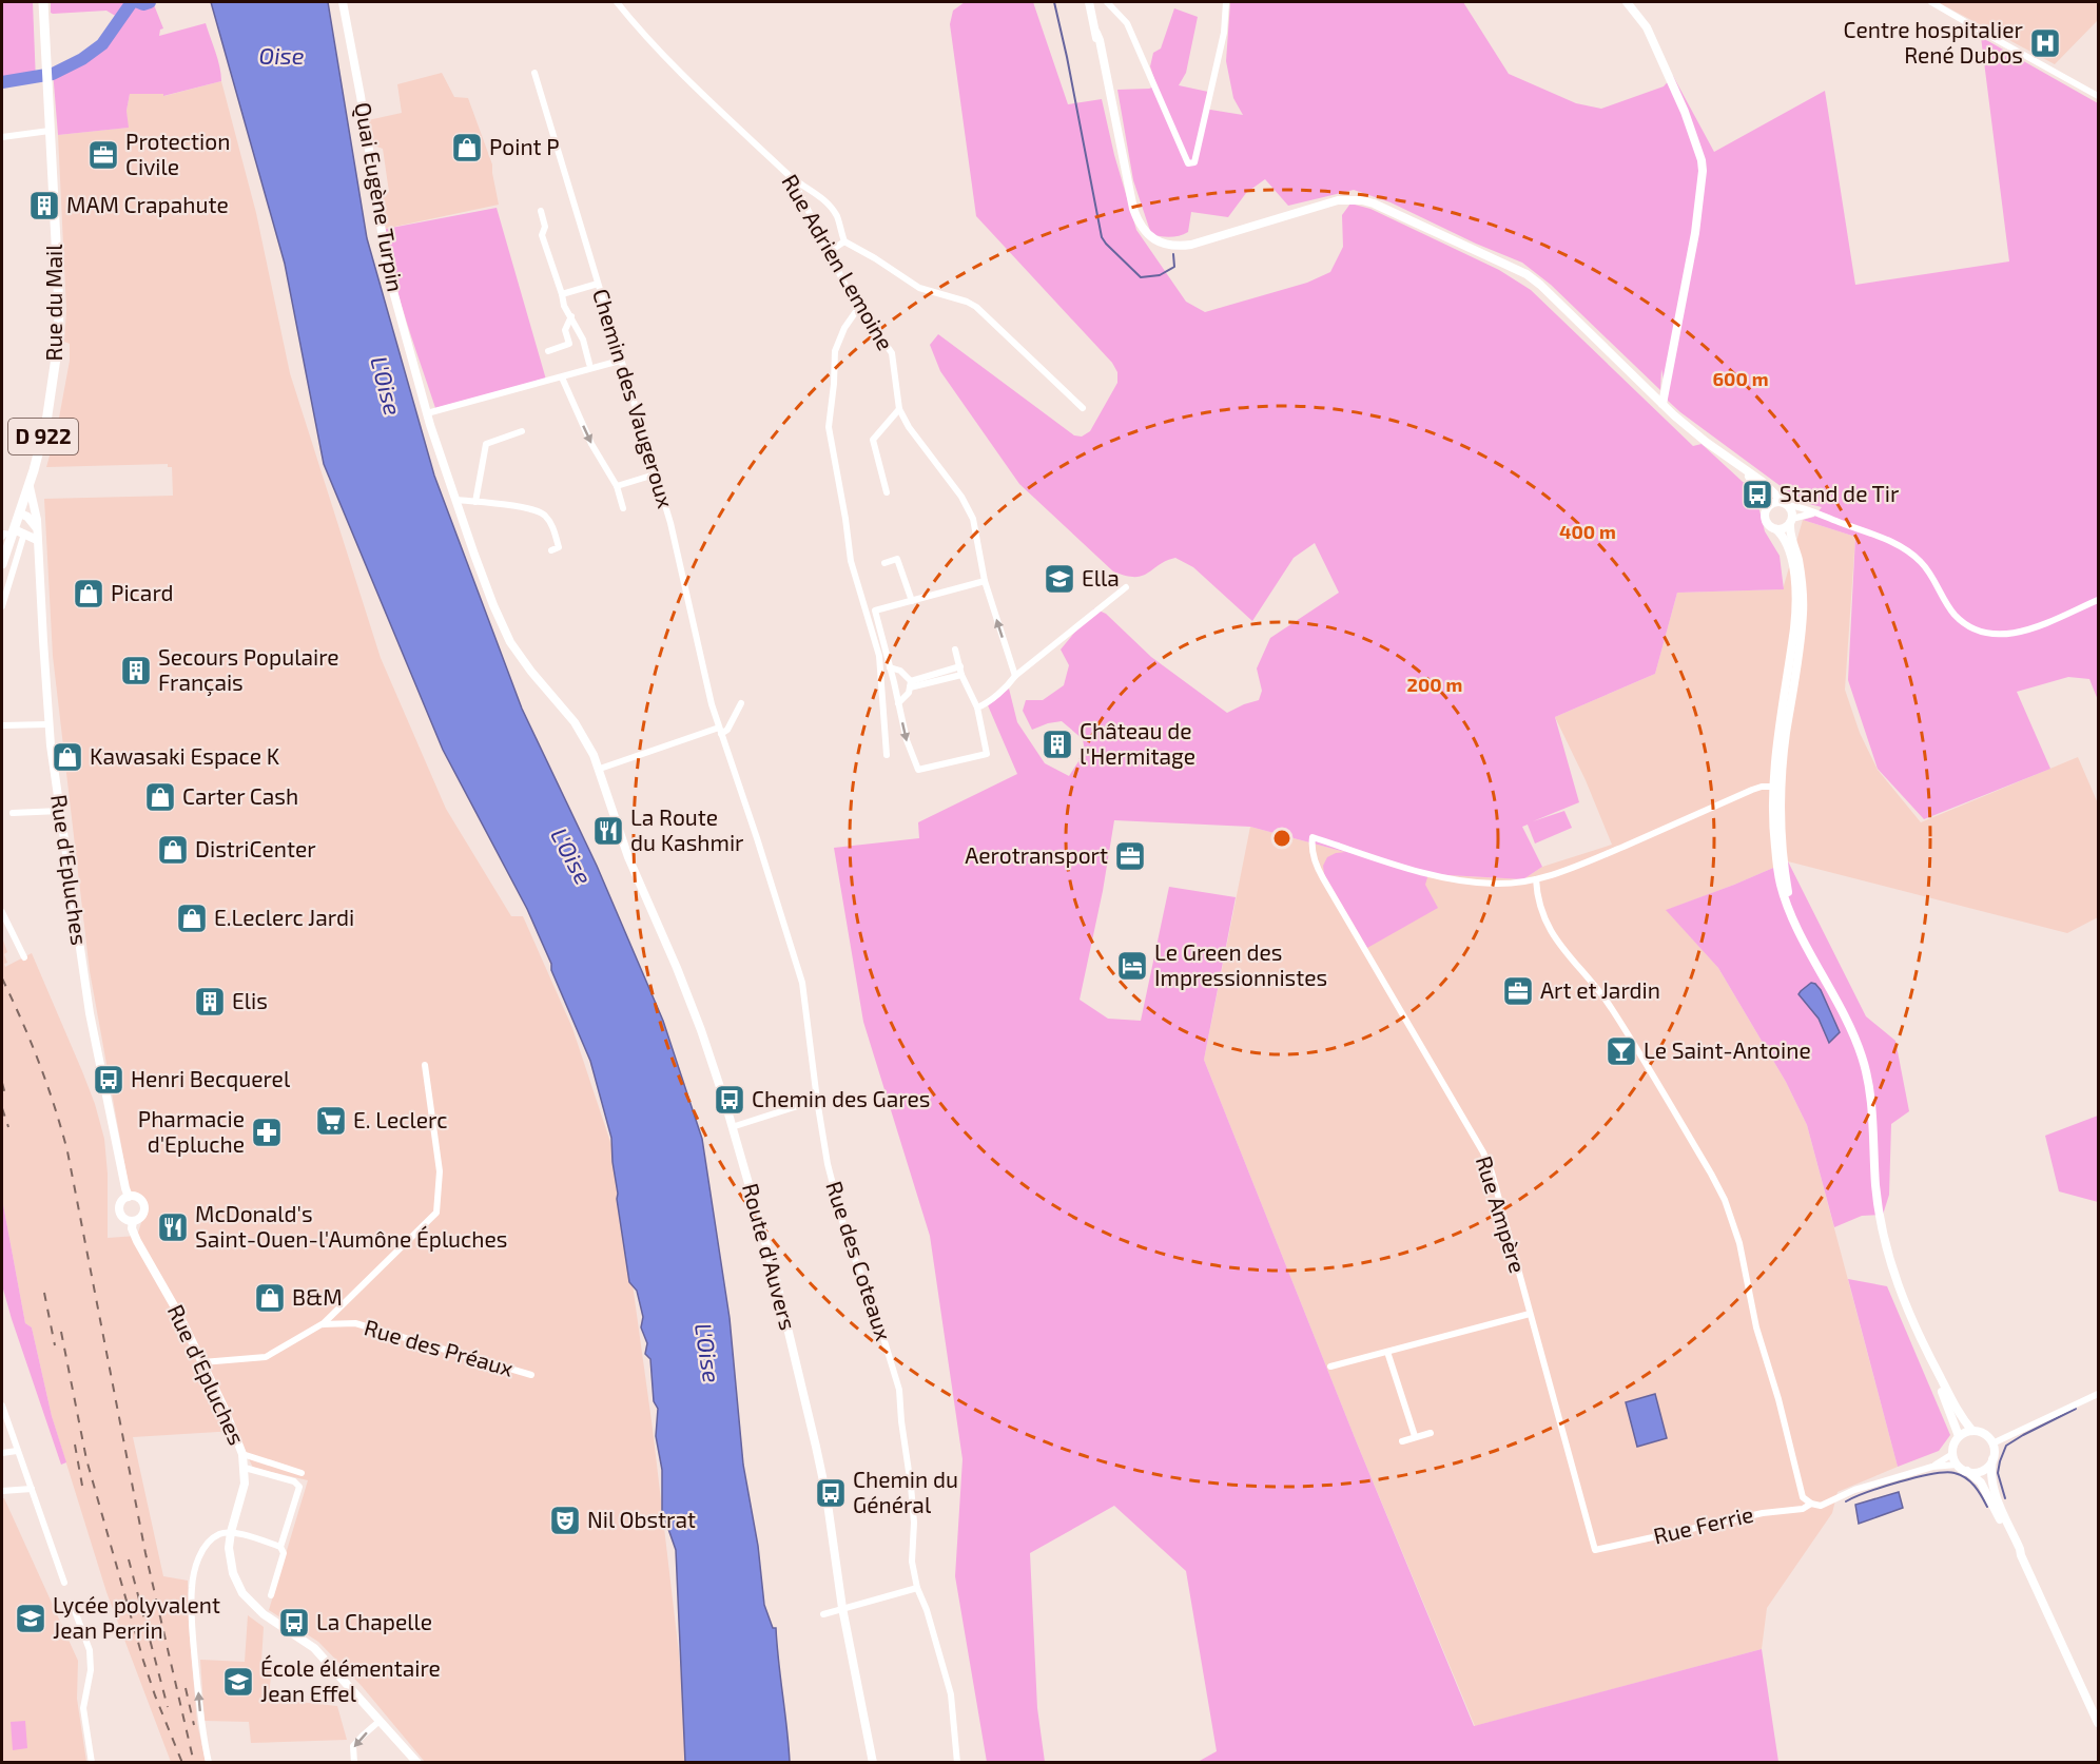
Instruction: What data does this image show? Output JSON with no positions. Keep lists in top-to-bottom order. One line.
{"streets":{"main road":["Quai Eugène Turpin","Rue du Mail","D 922","Route d'Auvers"],"street":["Rue Adrien Lemoine","Chemin des Vaugeroux","Rue d'Epluches","Rue Ampère","Rue des Coteaux","Rue des Préaux","Rue Ferrie"]},"crossings":[["Quai Eugène Turpin","Route d'Auvers"],["Rue du Mail","D 922"],["Rue du Mail","Rue d'Epluches"],["Chemin des Vaugeroux","Rue des Coteaux"],["D 922","Rue d'Epluches"],["Rue Ampère","Rue Ferrie"]],"water":["Oise","L'Oise"],"places":{"hospital":["Centre hospitalier René Dubos"],"shop":["Point P","Picard","Kawasaki Espace K","Carter Cash","DistriCenter","E.Leclerc Jardi","B&M"],"office":["Protection Civile","Aerotransport","Art et Jardin"],"building":["MAM Crapahute","Secours Populaire Français","Château de l'Hermitage","Elis"],"bus stop":["Stand de Tir","Henri Becquerel","Chemin des Gares","Chemin du Général","La Chapelle"],"school or university":["Ella","Lycée polyvalent Jean Perrin","École élémentaire Jean Effel"],"restaurant":["La Route du Kashmir","McDonald's Saint-Ouen-l'Aumône Épluches"],"hotel":["Le Green des Impressionnistes"],"bar":["Le Saint-Antoine"],"supermarket":["E. Leclerc"],"pharmacy":["Pharmacie d'Epluche"],"theatre":["Nil Obstrat"]},"rings":["600 m","400 m","200 m"]}
